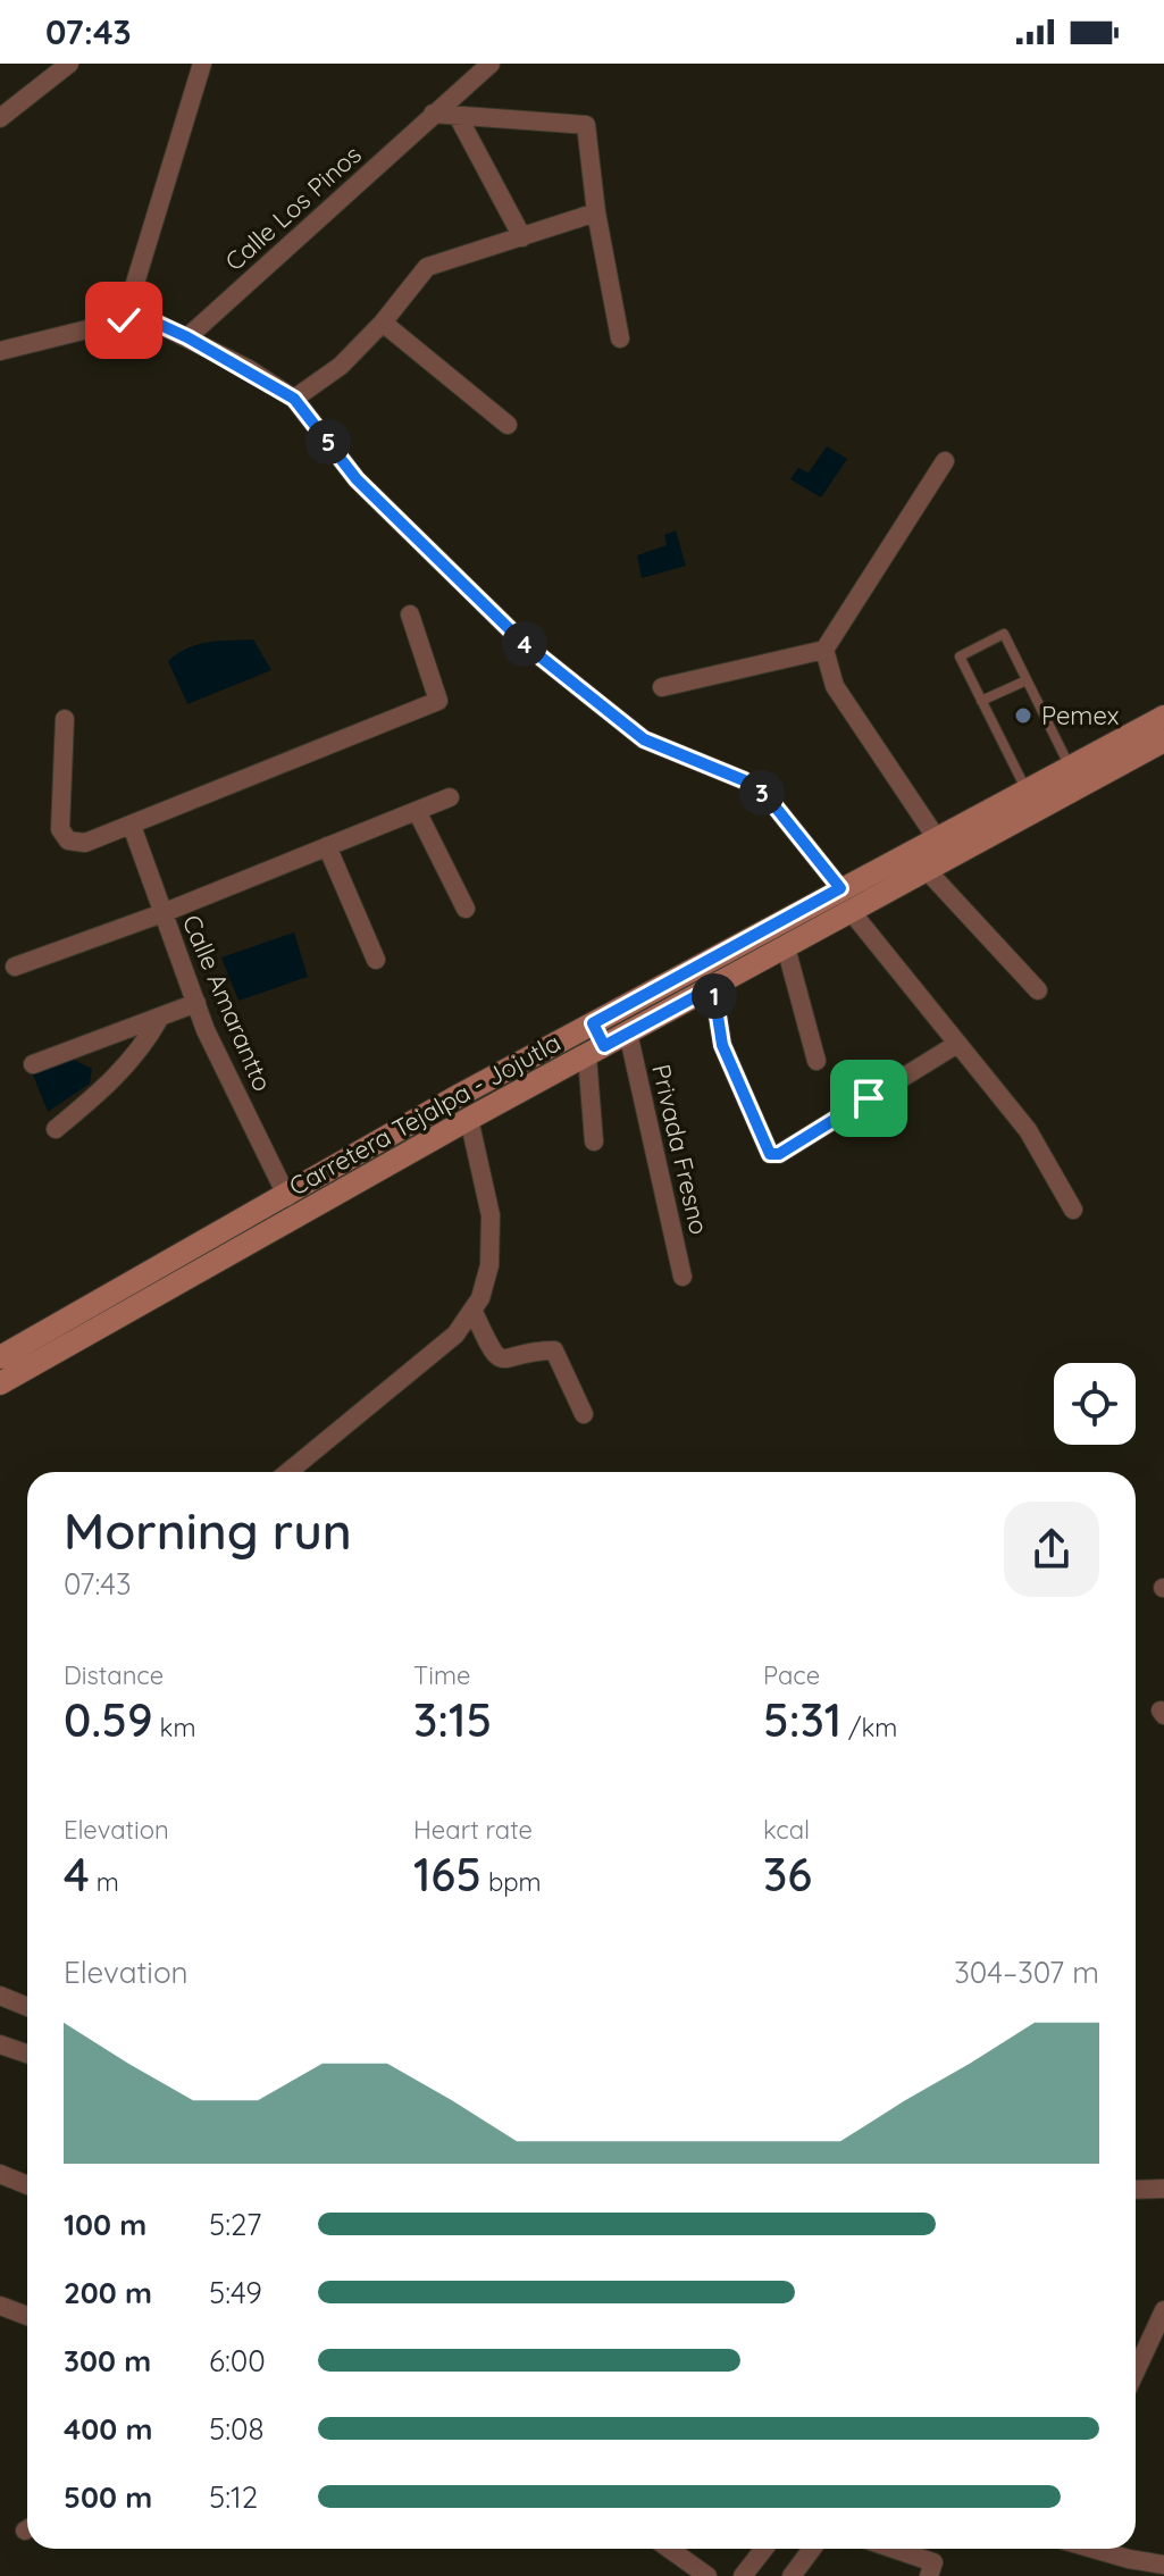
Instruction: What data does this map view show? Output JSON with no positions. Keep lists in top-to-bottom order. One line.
{"streets":{"main road":["Carretera Tejalpa - Jojutla"],"street":["Calle Los Pinos","Calle Amarantto","Privada Fresno"]},"crossings":[["Calle Amarantto","Carretera Tejalpa - Jojutla"],["Carretera Tejalpa - Jojutla","Privada Fresno"]],"places":["Pemex"],"page":{"status":"07:43","pins":["5","4","3","1"],"heading":["Morning run","07:43"],"stats":[["Distance","0.59 km"],["Time","3:15"],["Pace","5:31 /km"],["Elevation","4 m"],["Heart rate","165 bpm"],["kcal","36"]],"chart":["Elevation","304–307 m"],"list":[{"name":"100 m","note":"5:27"},{"name":"200 m","note":"5:49"},{"name":"300 m","note":"6:00"},{"name":"400 m","note":"5:08"},{"name":"500 m","note":"5:12"}]}}
